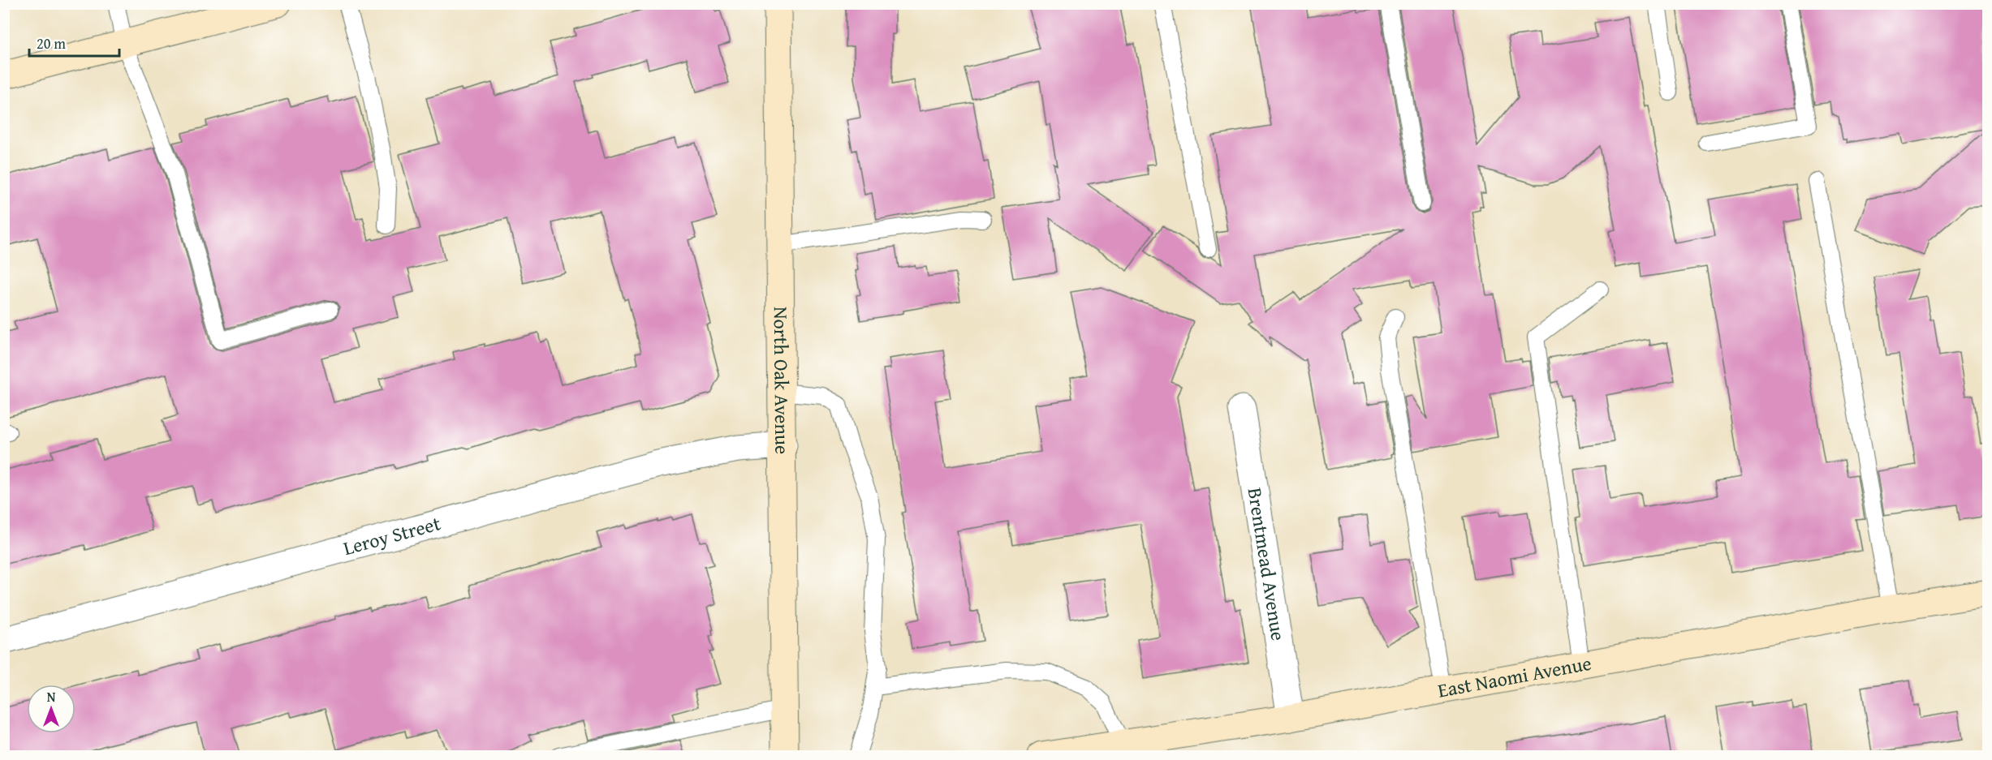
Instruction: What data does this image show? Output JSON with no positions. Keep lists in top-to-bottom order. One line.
{"streets":{"street":["North Oak Avenue","Leroy Street","Brentmead Avenue","East Naomi Avenue"]},"crossings":[["North Oak Avenue","Leroy Street"],["Brentmead Avenue","East Naomi Avenue"]],"scale_bar":"20 m","north":"top"}
